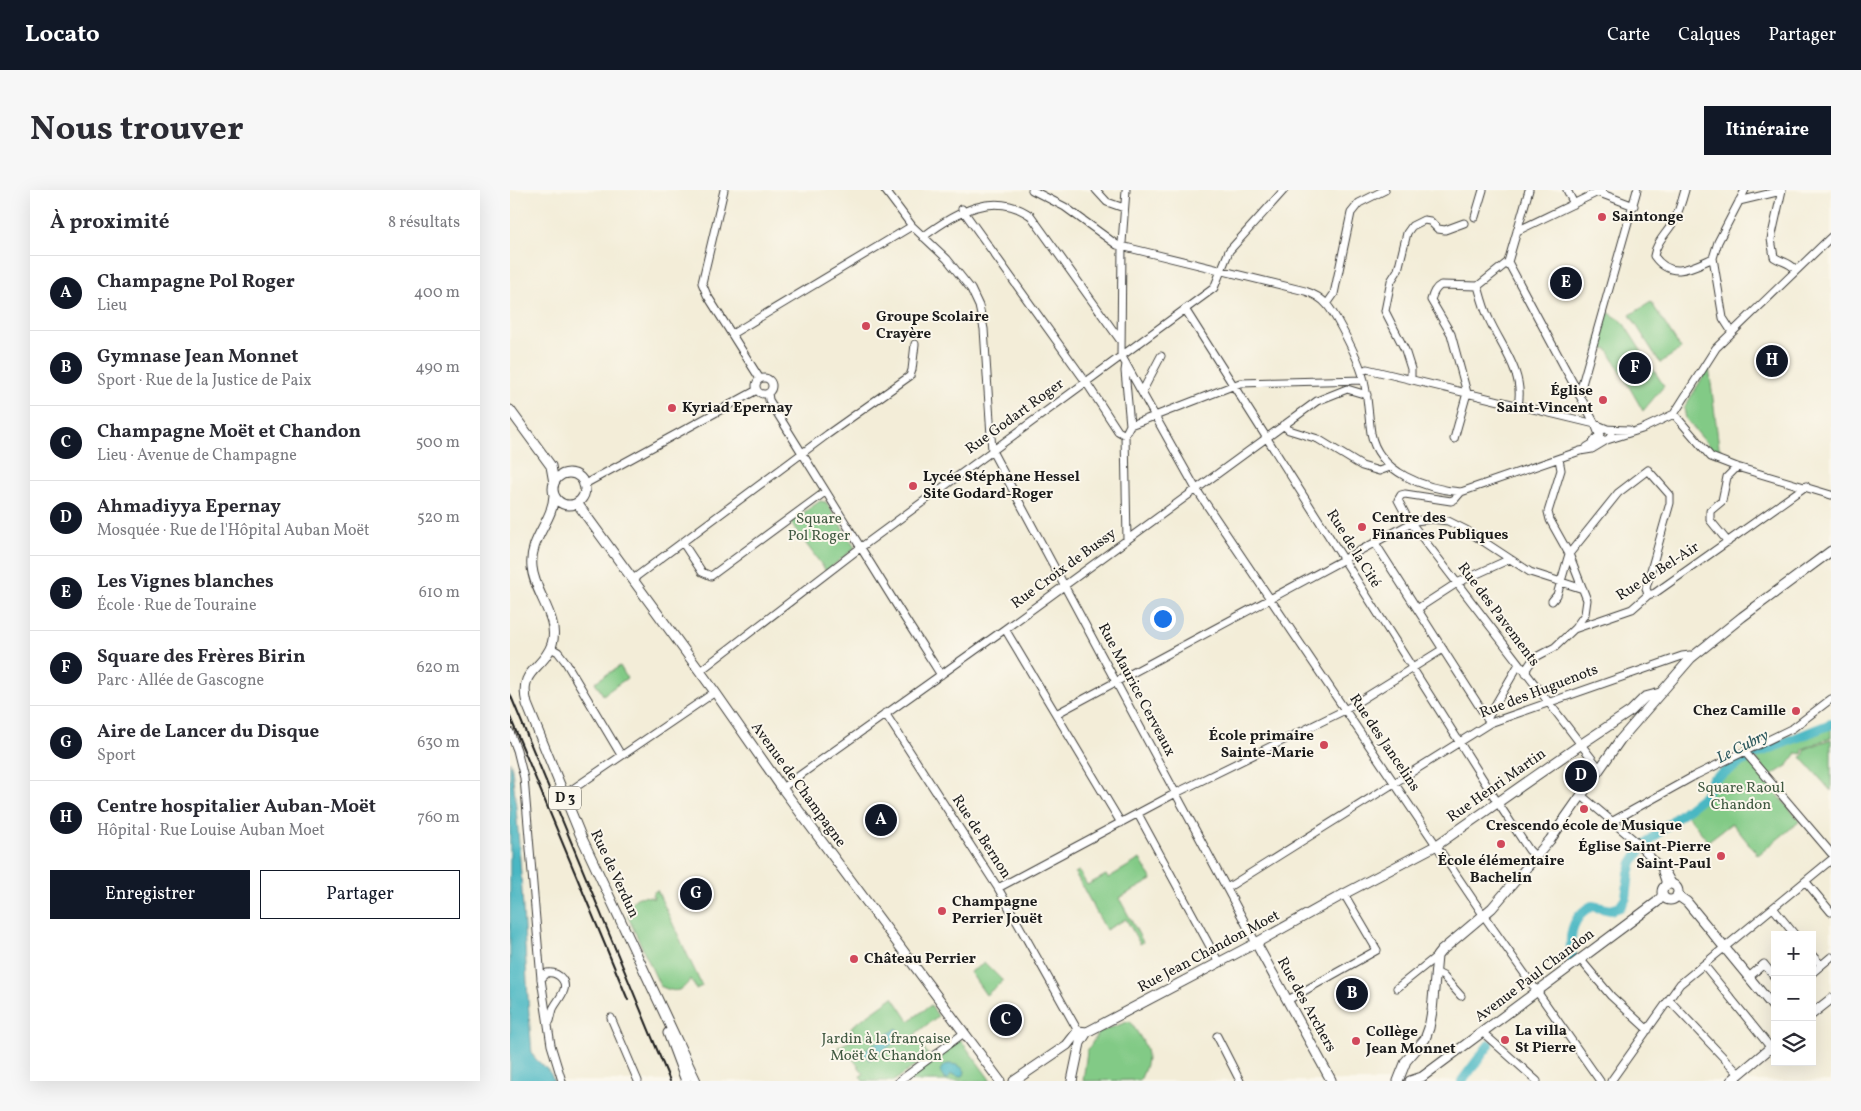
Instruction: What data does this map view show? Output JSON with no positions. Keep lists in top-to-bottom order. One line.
{"streets":{"main road":["Avenue de Champagne","Rue Henri Martin","D 3","Rue de Verdun","Rue Jean Chandon Moet","Avenue Paul Chandon","Rue des Archers"],"street":["Rue Godart Roger","Rue de la Cité","Rue Croix de Bussy","Rue de Bel-Air","Rue des Pavements","Rue Maurice Cerveaux","Rue des Huguenots","Rue des Jancelins","Rue de Bernon"]},"crossings":[["Rue Godart Roger","Rue de la Cité"],["Rue Godart Roger","Rue Maurice Cerveaux"],["Rue Godart Roger","Rue des Jancelins"],["Rue Godart Roger","Avenue de Champagne"],["Rue de la Cité","Rue Croix de Bussy"],["Rue de la Cité","Rue des Huguenots"],["Rue de la Cité","Rue Henri Martin"],["Rue Croix de Bussy","Rue Maurice Cerveaux"],["Rue Croix de Bussy","Rue des Jancelins"],["Rue Croix de Bussy","Avenue de Champagne"],["Rue Croix de Bussy","Rue de Bernon"],["Rue de Bel-Air","Rue des Pavements"],["Rue des Pavements","Rue des Huguenots"],["Rue des Pavements","Rue Henri Martin"],["Rue Maurice Cerveaux","Rue des Huguenots"],["Rue Maurice Cerveaux","Rue Jean Chandon Moet"],["Rue Maurice Cerveaux","Rue des Archers"],["Rue des Huguenots","Rue des Jancelins"],["Rue des Jancelins","Rue Henri Martin"],["Rue des Jancelins","Avenue Paul Chandon"],["Rue Henri Martin","Rue Jean Chandon Moet"],["Rue de Bernon","Rue Jean Chandon Moet"],["Rue Jean Chandon Moet","Rue des Archers"]],"water":["Le Cubry"],"parks":["Square Pol Roger","Square Raoul Chandon","Jardin à la française Moët & Chandon"],"places":["Saintonge","Groupe Scolaire Crayère","Église Saint-Vincent","Kyriad Epernay","Lycée Stéphane Hessel Site Godard-Roger","Centre des Finances Publiques","Chez Camille","École primaire Sainte-Marie","Crescendo école de Musique","École élémentaire Bachelin","Église Saint-Pierre Saint-Paul","Champagne Perrier Jouët","Château Perrier","La villa St Pierre","Collège Jean Monnet"],"page":{"header":"Locato","nav":["Carte","Calques","Partager"],"title":"Nous trouver","buttons":["Itinéraire",["Enregistrer","Partager"]],"heading":["À proximité","8 résultats"],"list":[{"mark":"A","name":"Champagne Pol Roger","note":"Lieu","value":"400 m"},{"mark":"B","name":"Gymnase Jean Monnet","note":"Sport · Rue de la Justice de Paix","value":"490 m"},{"mark":"C","name":"Champagne Moët et Chandon","note":"Lieu · Avenue de Champagne","value":"500 m"},{"mark":"D","name":"Ahmadiyya Epernay","note":"Mosquée · Rue de l'Hôpital Auban Moët","value":"520 m"},{"mark":"E","name":"Les Vignes blanches","note":"École · Rue de Touraine","value":"610 m"},{"mark":"F","name":"Square des Frères Birin","note":"Parc · Allée de Gascogne","value":"620 m"},{"mark":"G","name":"Aire de Lancer du Disque","note":"Sport","value":"630 m"},{"mark":"H","name":"Centre hospitalier Auban-Moët","note":"Hôpital · Rue Louise Auban Moet","value":"760 m"}],"pins":["E","H","F","D","A","G","B","C"],"map_buttons":["+","−"]}}
